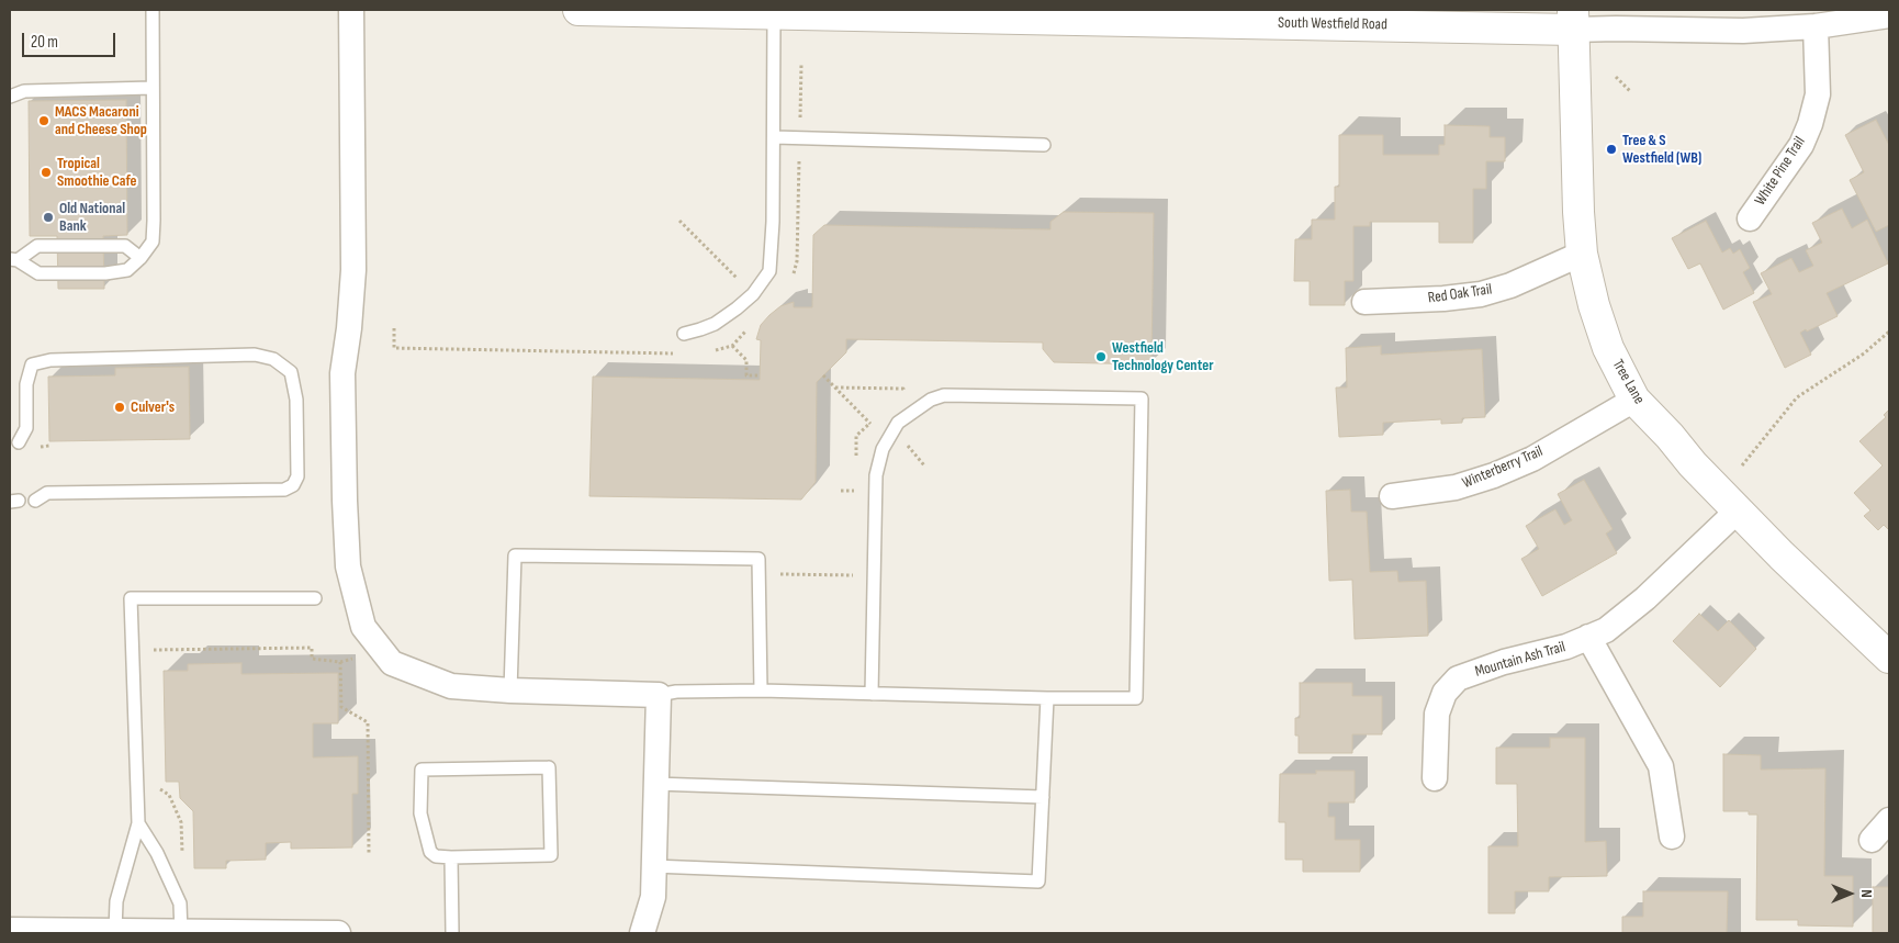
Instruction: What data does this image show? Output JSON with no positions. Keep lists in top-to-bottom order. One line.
{"streets":{"street":["South Westfield Road","White Pine Trail","Red Oak Trail","Tree Lane","Winterberry Trail","Mountain Ash Trail"]},"crossings":[["South Westfield Road","White Pine Trail"],["South Westfield Road","Tree Lane"],["Red Oak Trail","Tree Lane"],["Tree Lane","Winterberry Trail"],["Tree Lane","Mountain Ash Trail"]],"places":["MACS Macaroni and Cheese Shop","Tree & S Westfield (WB)","Tropical Smoothie Cafe","Old National Bank","Westfield Technology Center","Culver's"],"scale_bar":"20 m","north":"right"}
